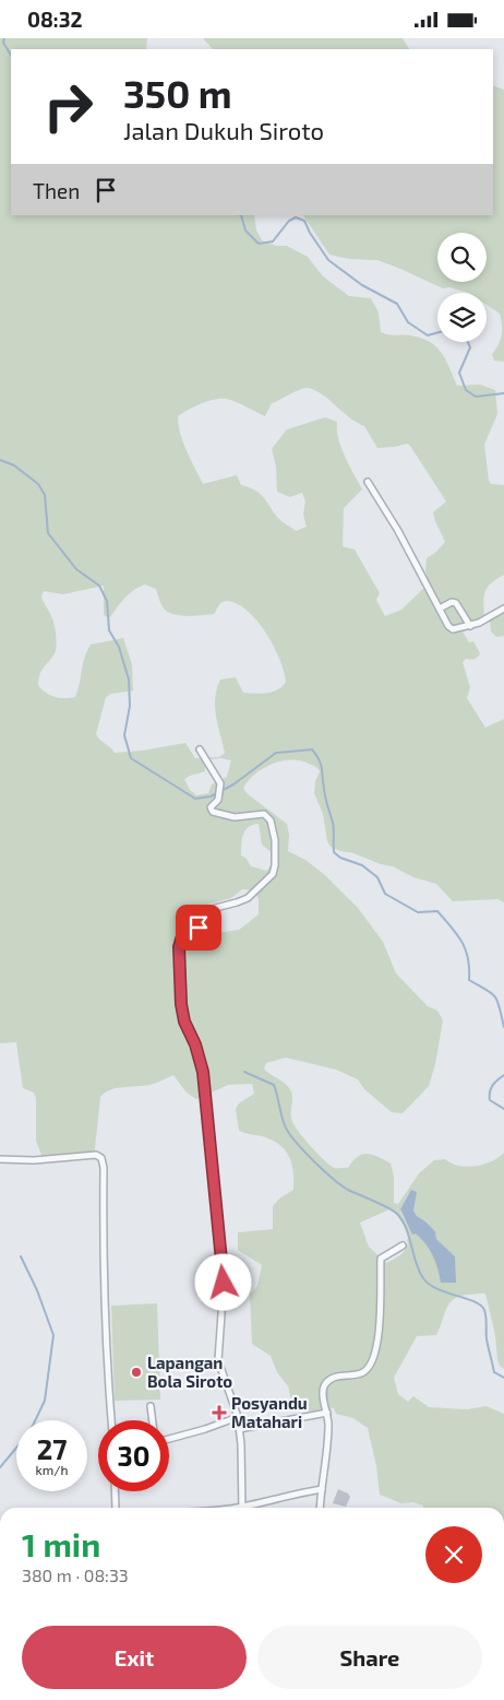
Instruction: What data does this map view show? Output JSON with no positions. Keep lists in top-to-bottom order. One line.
{"places":{"other":["Lapangan Bola Siroto"],"health":["Posyandu Matahari"]},"page":{"status":"08:32","turn":["350 m","Jalan Dukuh Siroto"],"then":"Then","speed":"27 km/h","limit":"30","heading":["1 min","380 m · 08:33"],"buttons":["Exit","Share"]}}
